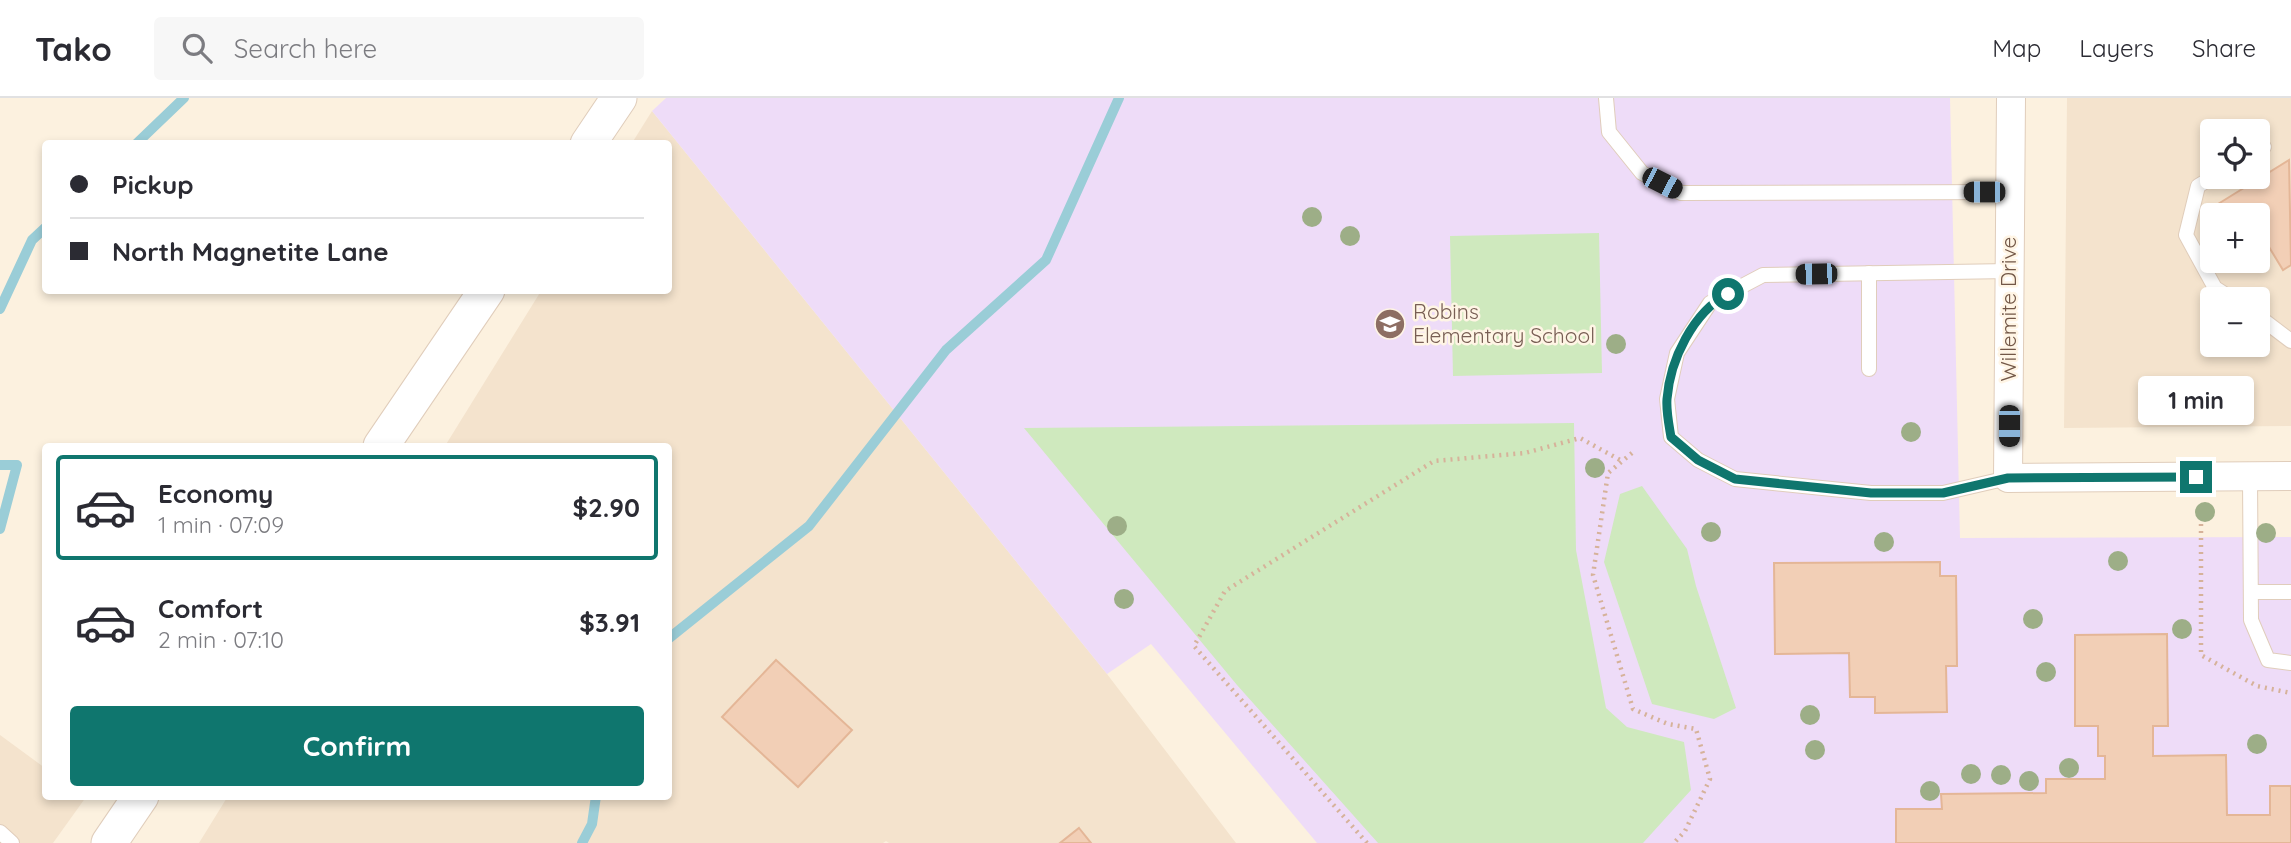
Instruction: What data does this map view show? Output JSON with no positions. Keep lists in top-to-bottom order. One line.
{"streets":{"street":["Willemite Drive"]},"places":{"school or university":["Robins Elementary School"]},"page":{"header":"Tako","search":"Search here","nav":["Map","Layers","Share"],"map_buttons":["+","−"],"banner":["Pickup","North Magnetite Lane"],"bubble":"1 min","list":[{"name":"Economy","note":"1 min · 07:09","value":"$2.90"},{"name":"Comfort","note":"2 min · 07:10","value":"$3.91"}],"buttons":"Confirm"}}
